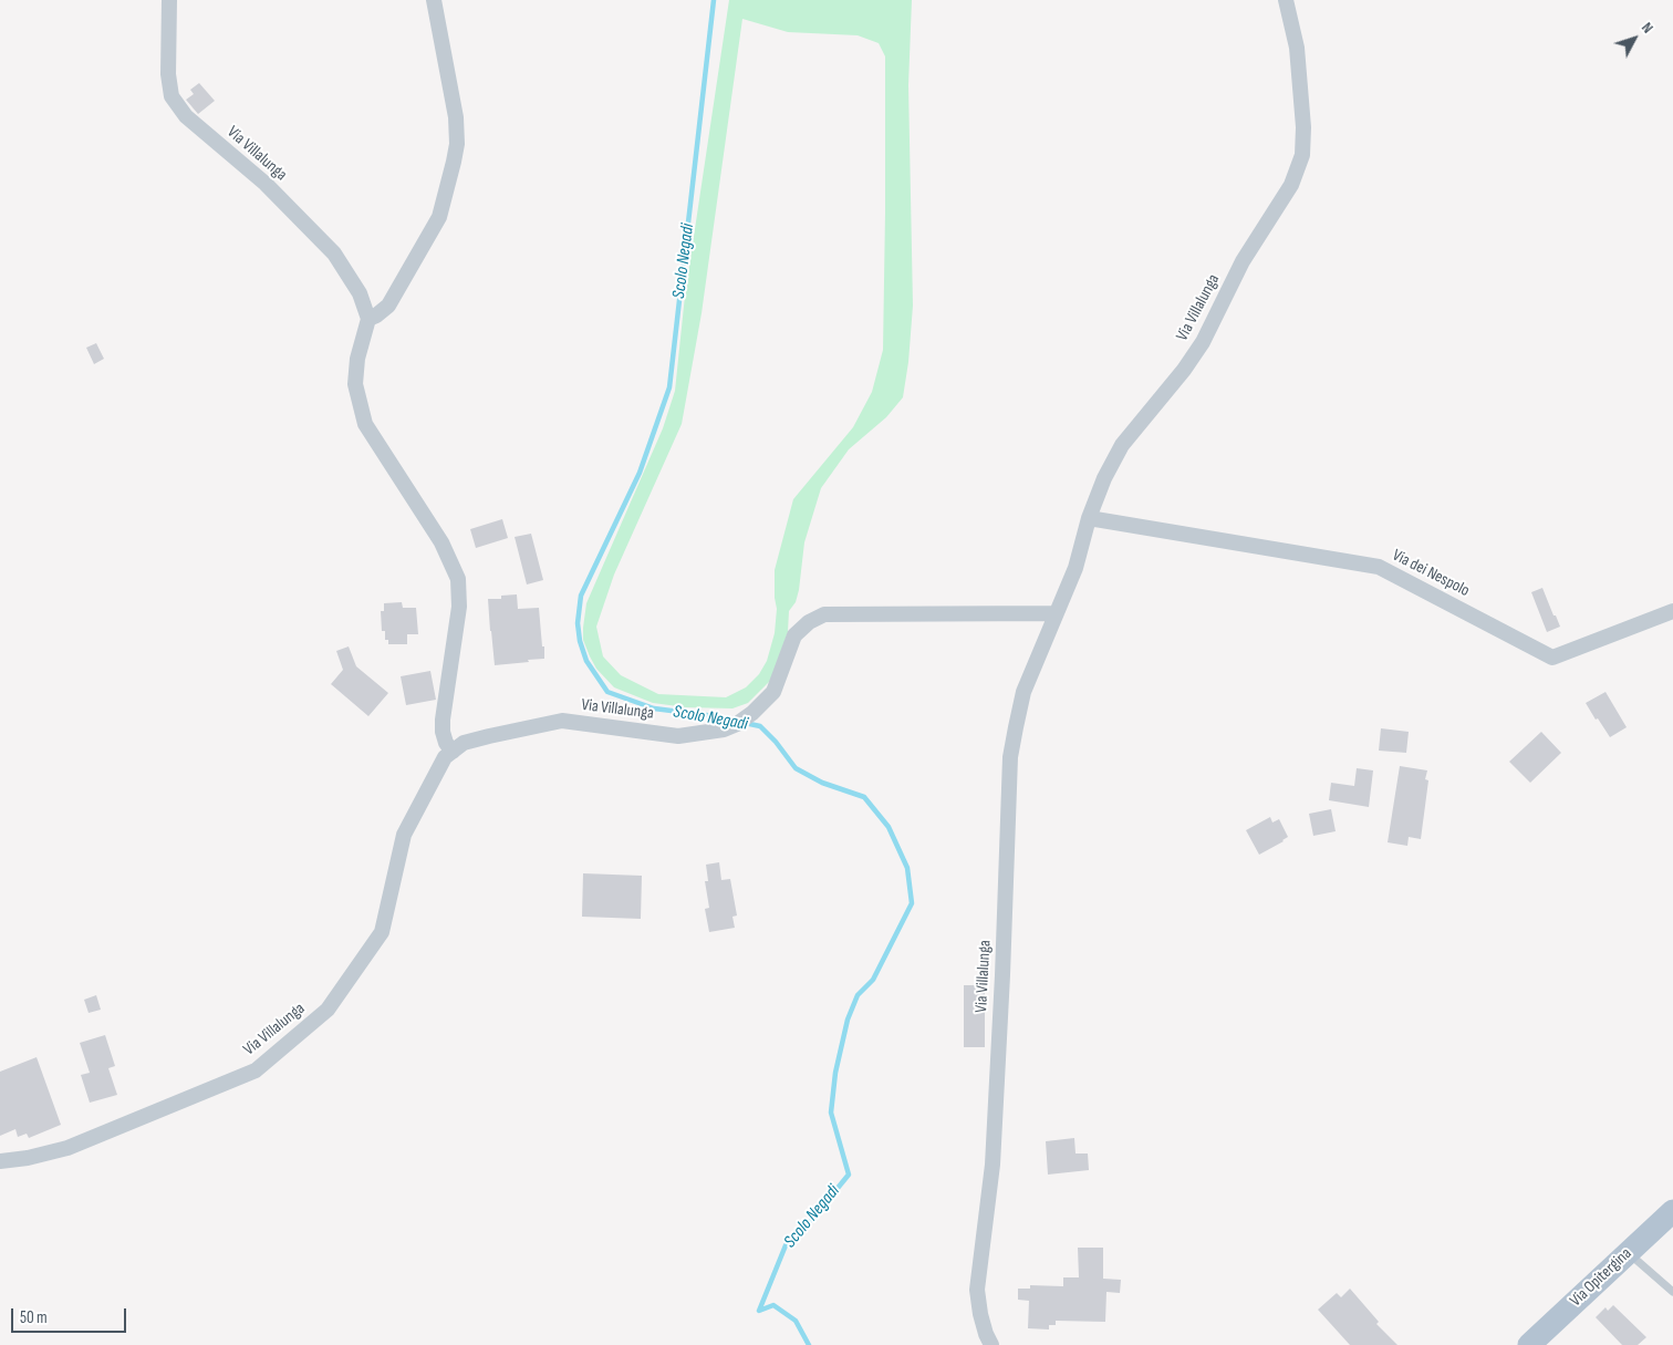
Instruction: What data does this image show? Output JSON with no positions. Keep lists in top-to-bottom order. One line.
{"streets":{"main road":["Via Opitergina"],"street":["Via Villalunga","Via dei Nespolo"]},"crossings":[["Via Villalunga","Via dei Nespolo"]],"water":["Scolo Negadi"],"scale_bar":"50 m","north":"top right"}
